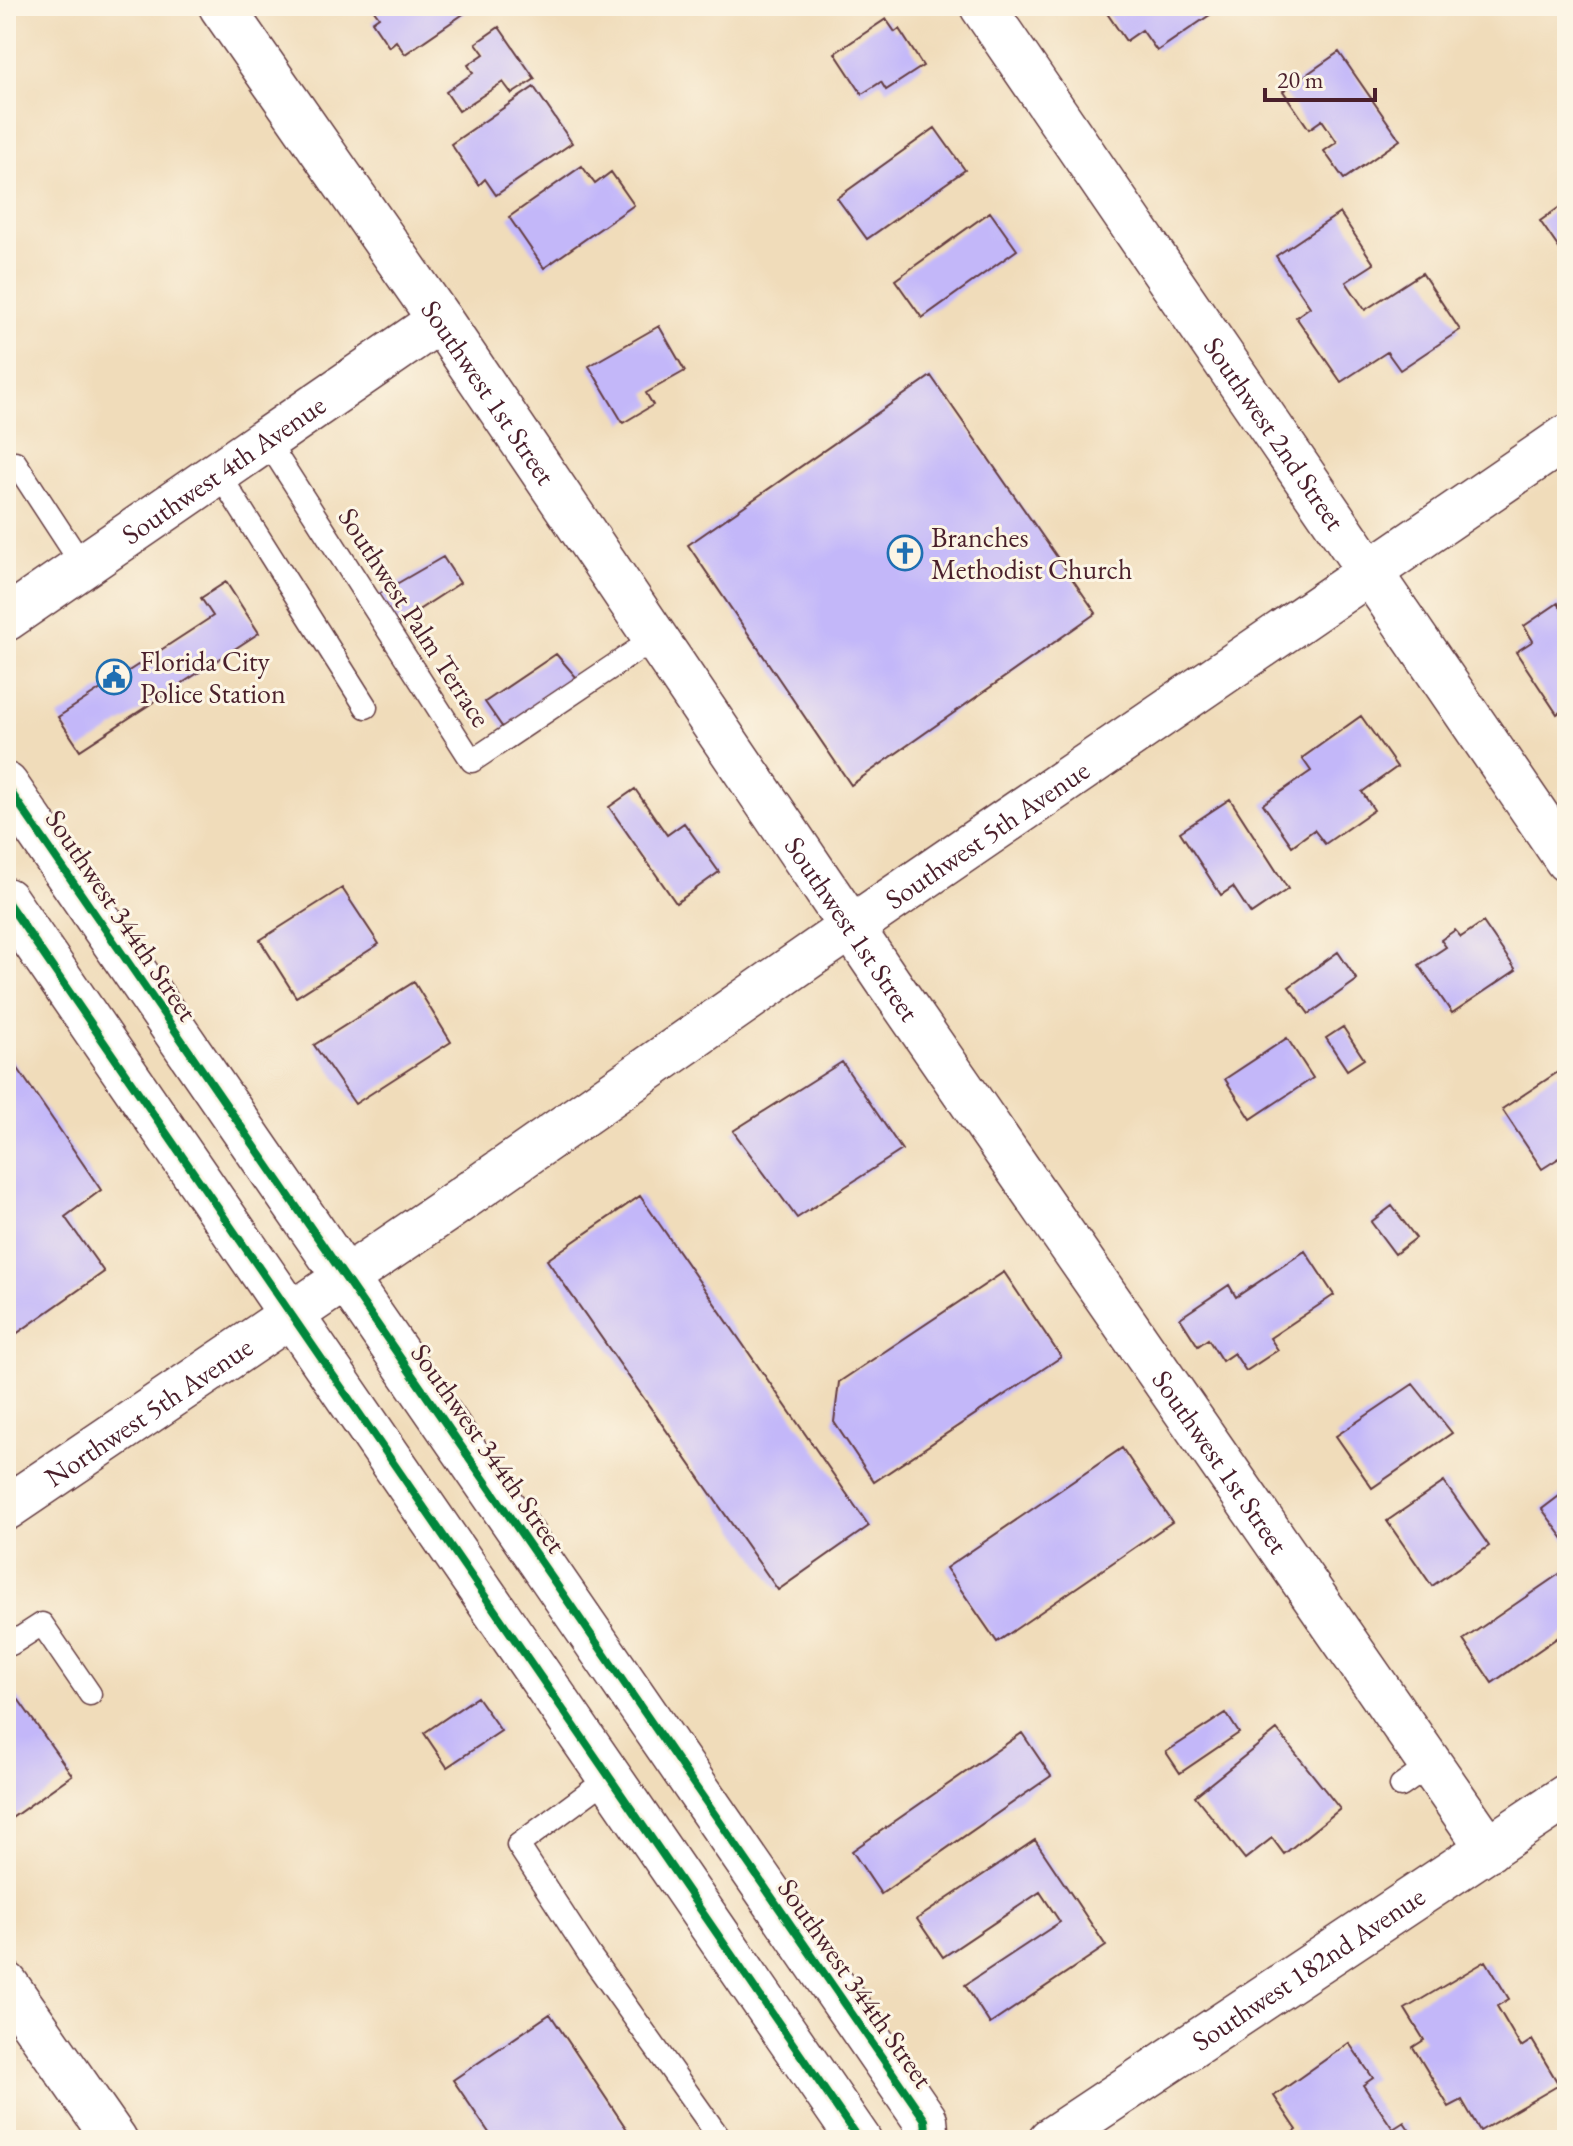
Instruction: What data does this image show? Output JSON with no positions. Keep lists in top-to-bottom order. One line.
{"streets":{"street":["Southwest 1st Street","Southwest 2nd Street","Southwest 4th Avenue","Southwest 5th Avenue","Southwest 344th Street","Northwest 5th Avenue","Southwest 182nd Avenue"],"lane":["Southwest Palm Terrace"]},"crossings":[["Southwest 1st Street","Southwest 4th Avenue"],["Southwest 1st Street","Southwest Palm Terrace"],["Southwest 1st Street","Southwest 5th Avenue"],["Southwest 1st Street","Southwest 182nd Avenue"],["Southwest 2nd Street","Southwest 5th Avenue"],["Southwest 4th Avenue","Southwest Palm Terrace"],["Southwest 5th Avenue","Southwest 344th Street"],["Southwest 5th Avenue","Northwest 5th Avenue"]],"places":{"church":["Branches Methodist Church"],"public building":["Florida City Police Station"]},"scale_bar":"20 m"}
